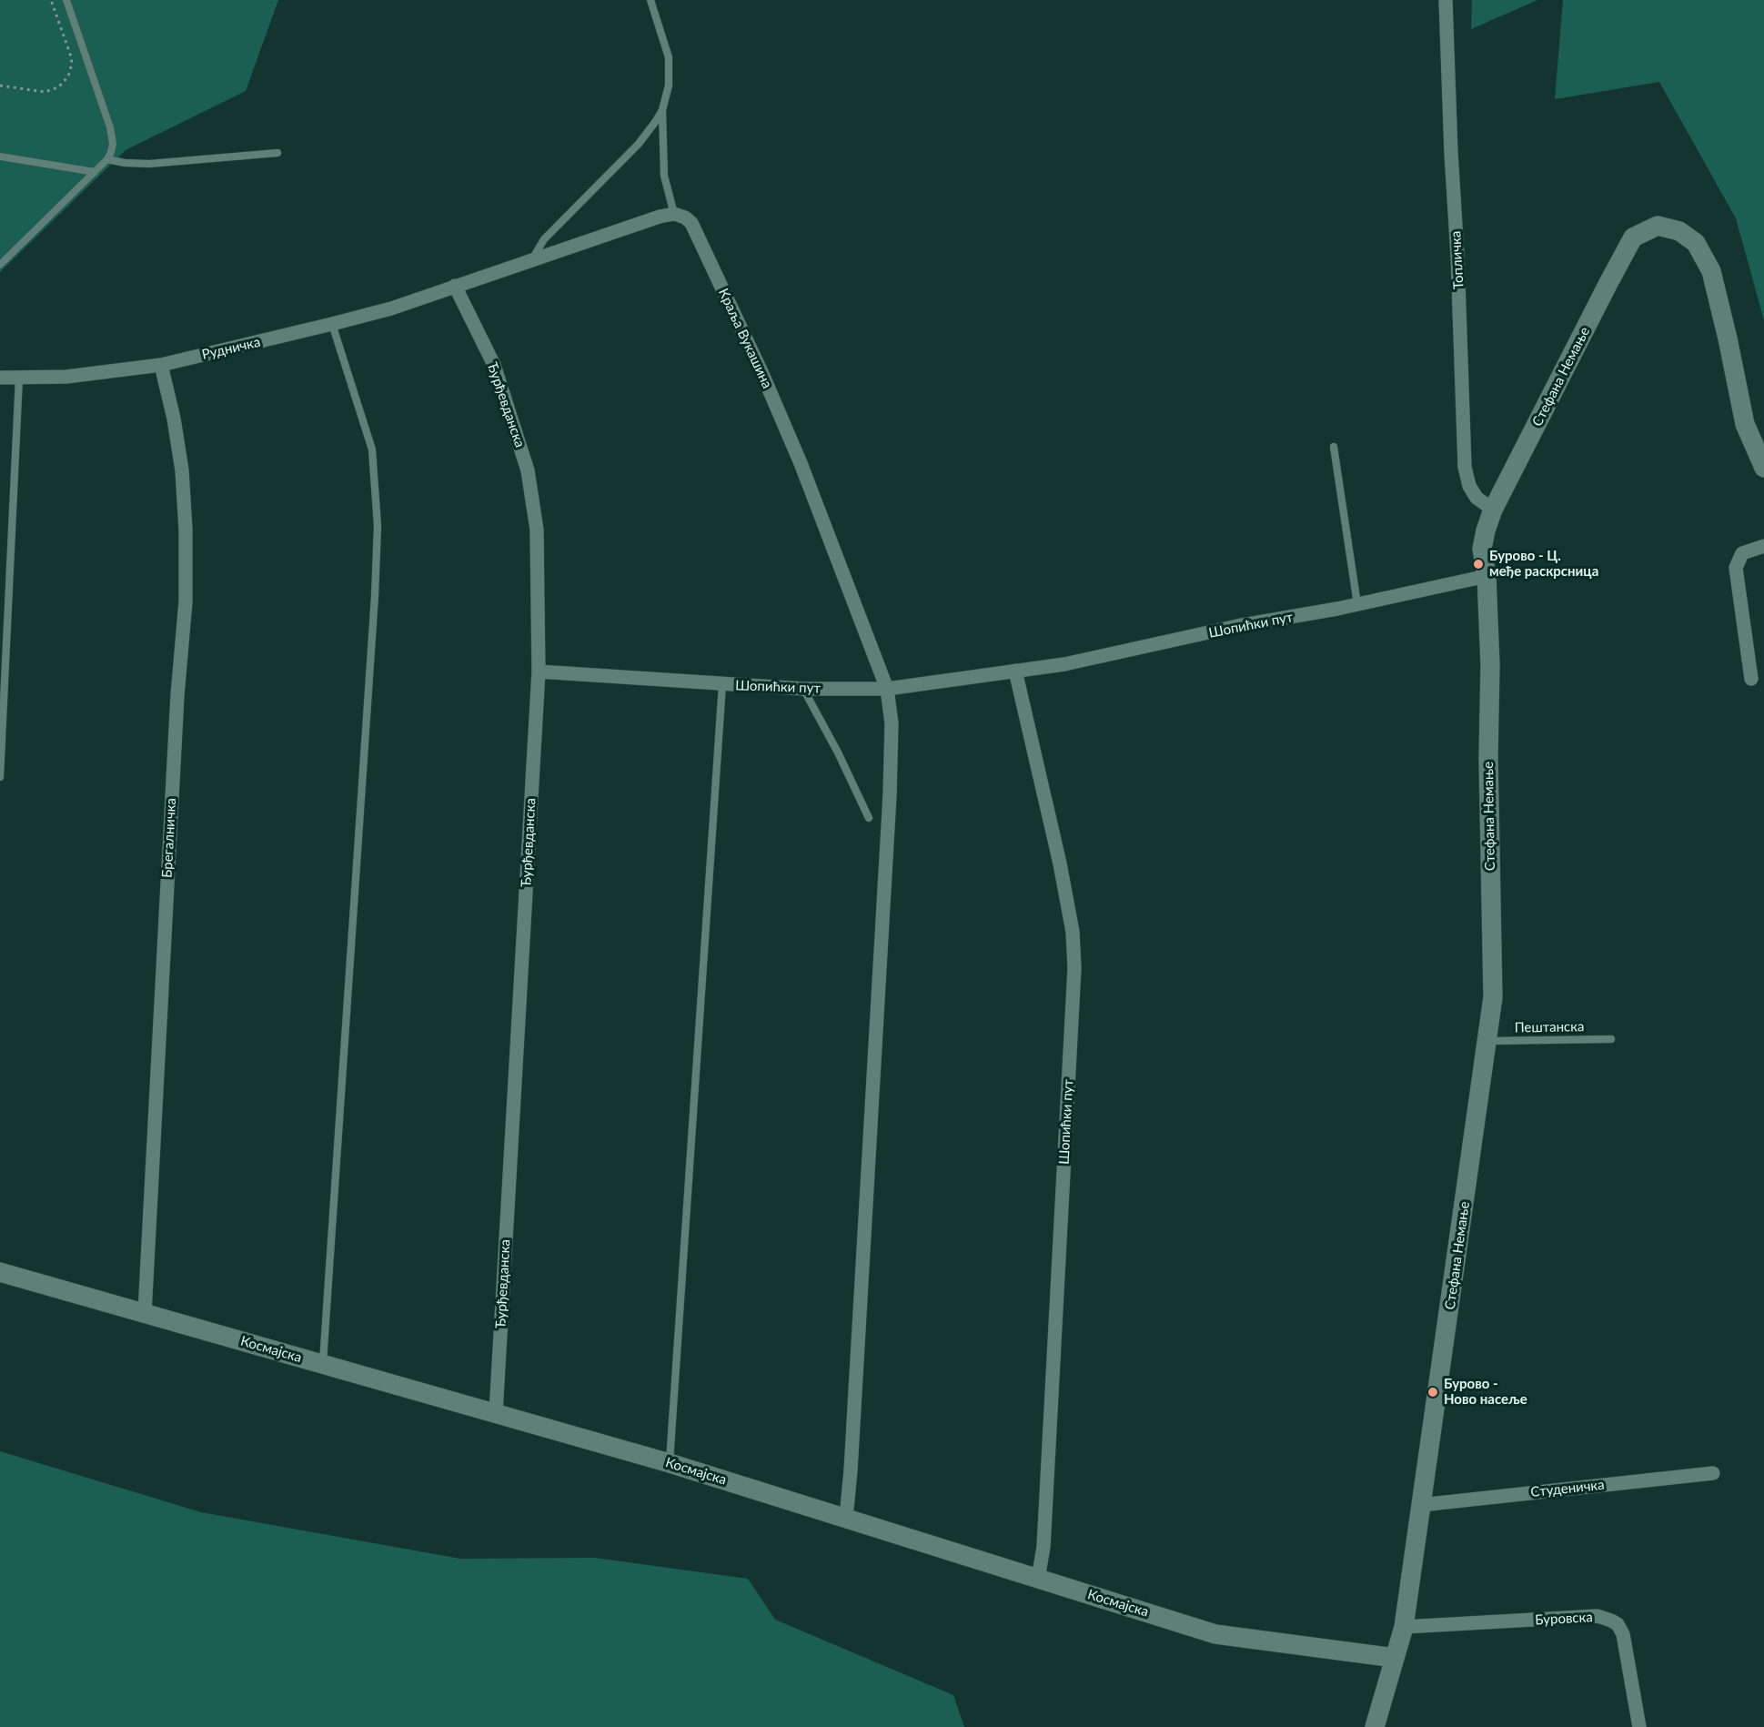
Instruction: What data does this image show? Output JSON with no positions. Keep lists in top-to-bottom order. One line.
{"streets":{"street":["Топличка","Краља Вукашина","Рудничка","Стефана Немање","Ђурђевданска","Шопићки пут","Брегалничка","Космајска","Студеничка","Буровска"],"lane":["Пештанска"]},"crossings":[["Топличка","Стефана Немање"],["Краља Вукашина","Шопићки пут"],["Краља Вукашина","Космајска"],["Рудничка","Ђурђевданска"],["Рудничка","Брегалничка"],["Стефана Немање","Шопићки пут"],["Стефана Немање","Пештанска"],["Стефана Немање","Космајска"],["Стефана Немање","Студеничка"],["Стефана Немање","Буровска"],["Ђурђевданска","Шопићки пут"],["Ђурђевданска","Космајска"],["Шопићки пут","Космајска"],["Брегалничка","Космајска"]],"places":["Бурово - Ц. међе раскрсница","Бурово - Ново насеље"]}
